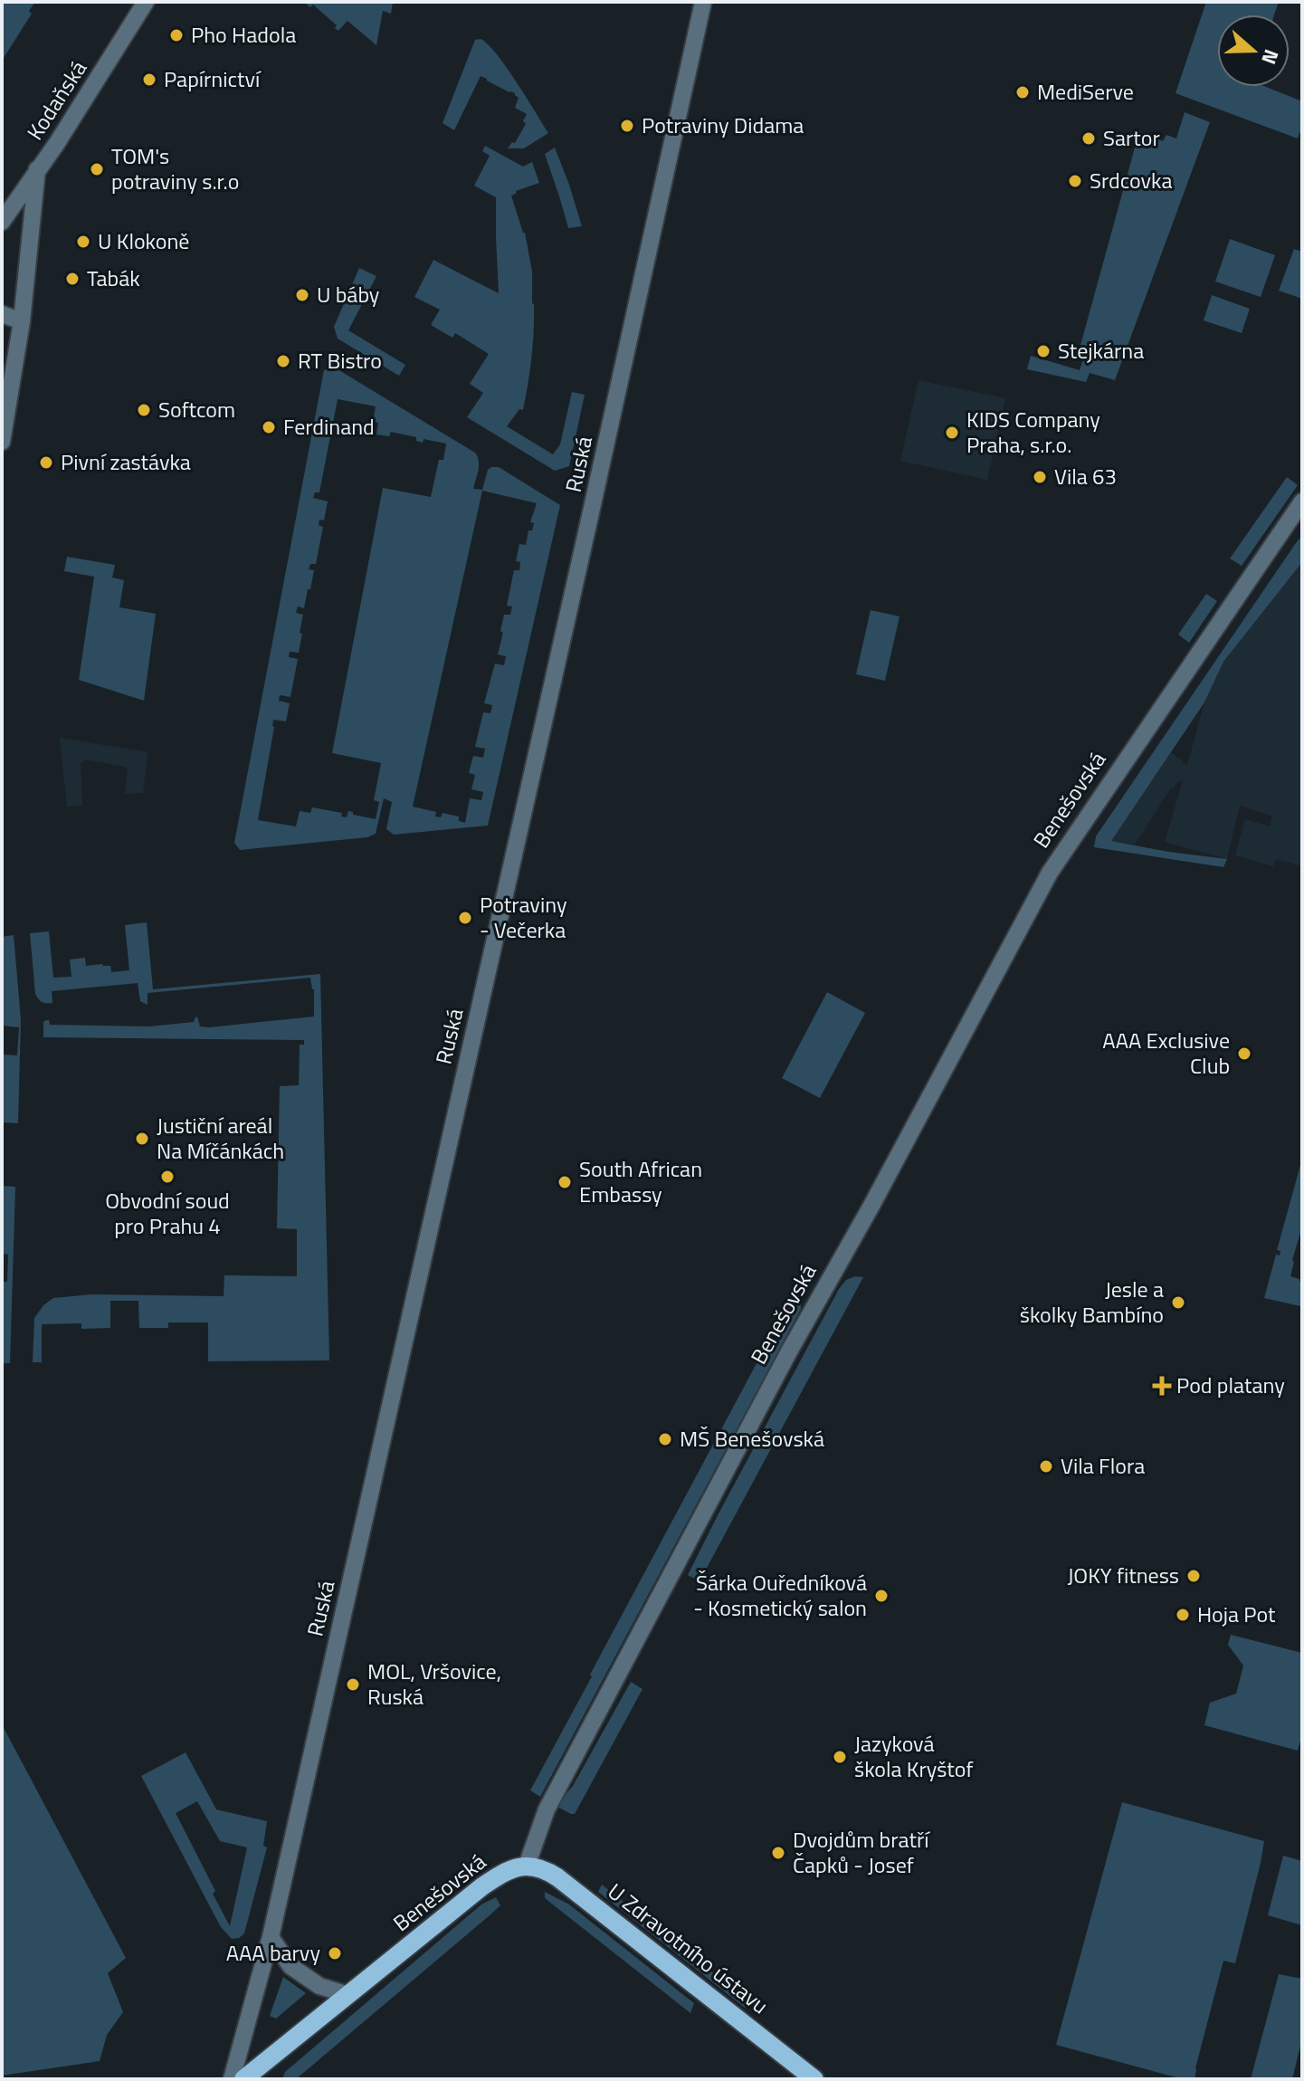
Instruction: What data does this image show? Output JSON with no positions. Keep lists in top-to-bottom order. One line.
{"streets":{"main road":["Benešovská","U Zdravotního ústavu"],"street":["Kodaňská","Ruská"]},"crossings":[["Benešovská","U Zdravotního ústavu"]],"places":{"other":["Pho Hadola","Papírnictví","MediServe","Potraviny Didama","Sartor","TOM's potraviny s.r.o","Srdcovka","U Klokoně","Tabák","U báby","Stejkárna","RT Bistro","Softcom","Ferdinand","KIDS Company Praha, s.r.o.","Pivní zastávka","Vila 63","Potraviny - Večerka","AAA Exclusive Club","Justiční areál Na Míčánkách","Obvodní soud pro Prahu 4","South African Embassy","Jesle a školky Bambíno","MŠ Benešovská","Vila Flora","JOKY fitness","Šárka Ouředníková - Kosmetický salon","Hoja Pot","MOL, Vršovice, Ruská","Jazyková škola Kryštof","Dvojdům bratří Čapků - Josef","AAA barvy"],"health":["Pod platany"]},"north":"right"}
